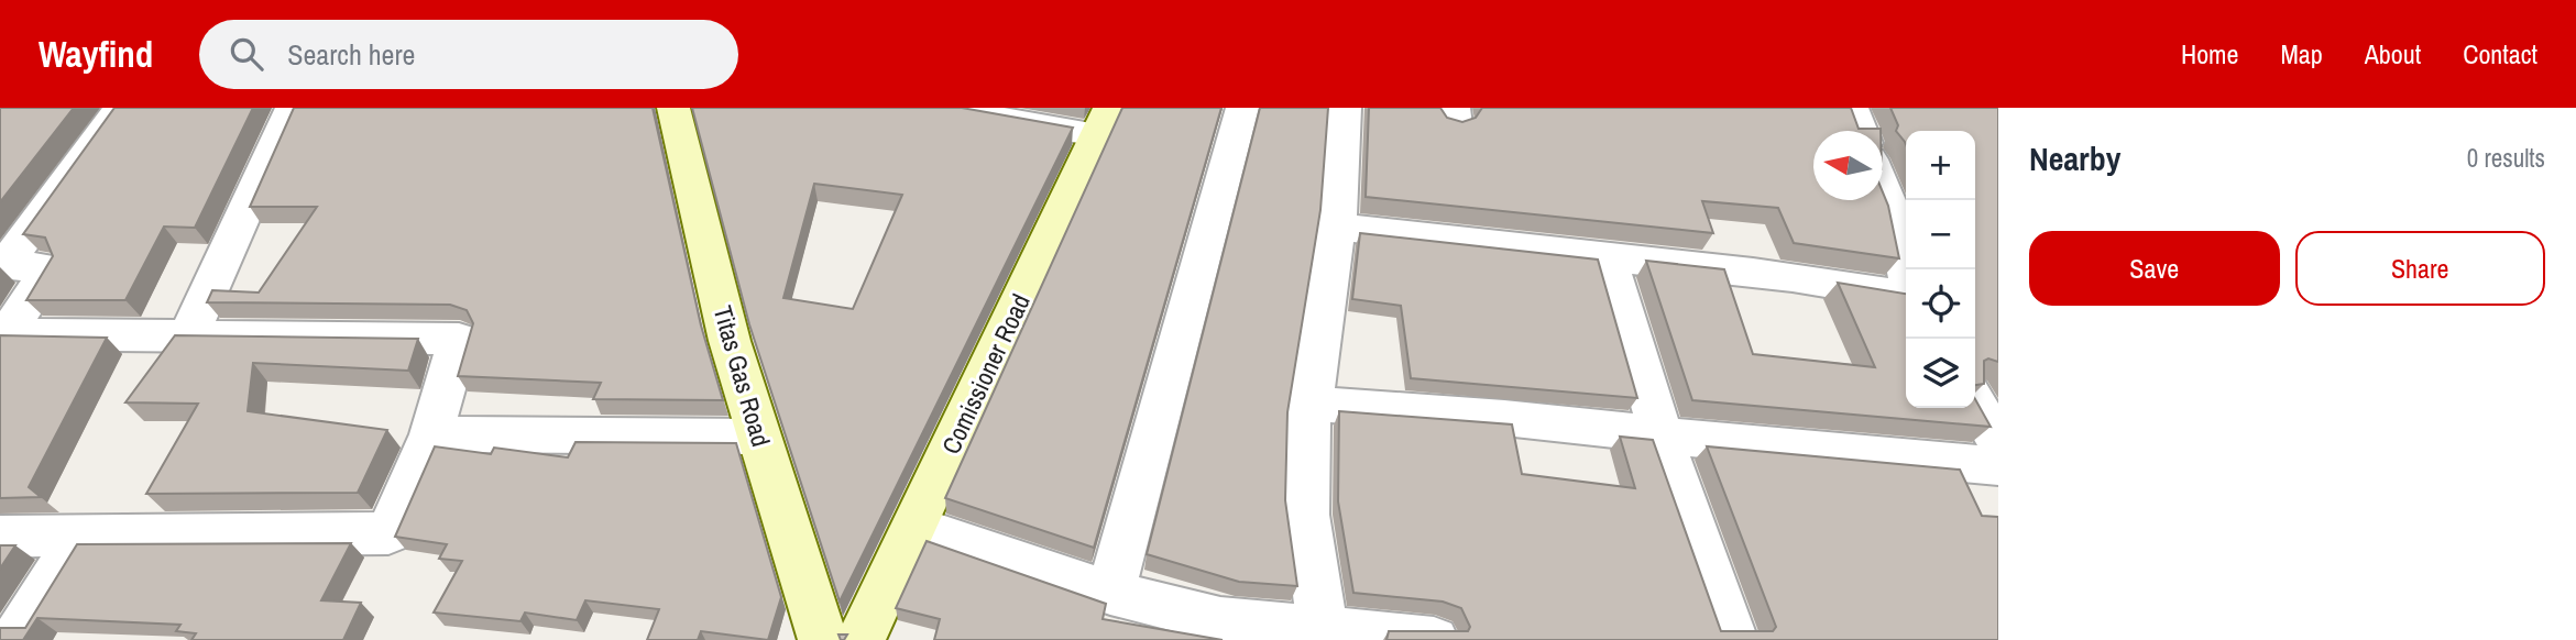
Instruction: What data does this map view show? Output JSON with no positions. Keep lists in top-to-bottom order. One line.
{"streets":{"street":["Comissioner Road","Titas Gas Road"]},"north":"left","page":{"header":"Wayfind","search":"Search here","nav":["Home","Map","About","Contact"],"heading":["Nearby","0 results"],"map_buttons":["+","−"],"buttons":["Save","Share"]}}
